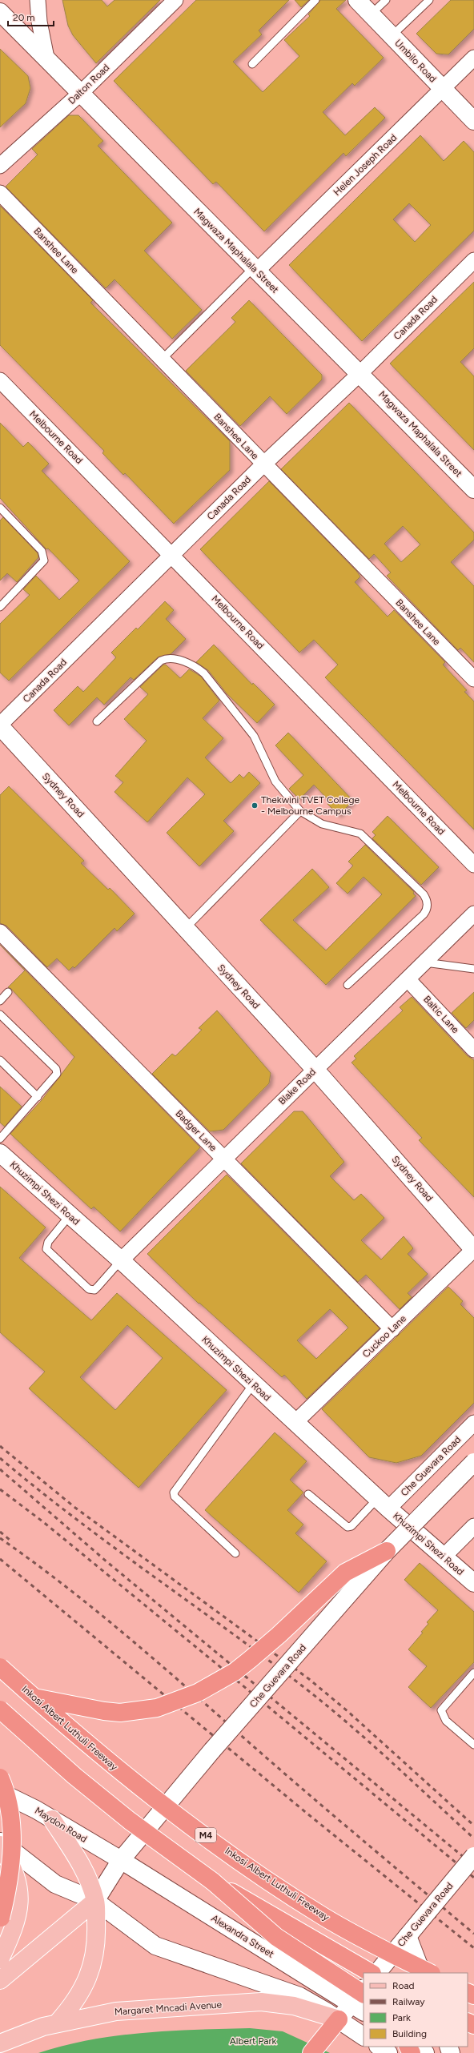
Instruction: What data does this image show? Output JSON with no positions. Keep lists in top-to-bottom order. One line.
{"streets":{"highway":["Inkosi Albert Luthuli Freeway","M4"],"main road":["Umbilo Road","Magwaza Maphalala Street","Sydney Road","Khuzimpi Shezi Road","Che Guevara Road","Maydon Road","Alexandra Street","Margaret Mncadi Avenue"],"street":["Dalton Road","Helen Joseph Road","Banshee Lane","Canada Road","Melbourne Road","Baltic Lane","Blake Road","Badger Lane","Cuckoo Lane"]},"crossings":[["Umbilo Road","Helen Joseph Road"],["Dalton Road","Magwaza Maphalala Street"],["Helen Joseph Road","Magwaza Maphalala Street"],["Banshee Lane","Canada Road"],["Magwaza Maphalala Street","Canada Road"],["Canada Road","Melbourne Road"],["Canada Road","Sydney Road"],["Sydney Road","Blake Road"],["Sydney Road","Cuckoo Lane"],["Baltic Lane","Blake Road"],["Blake Road","Badger Lane"],["Blake Road","Khuzimpi Shezi Road"],["Badger Lane","Cuckoo Lane"],["Khuzimpi Shezi Road","Cuckoo Lane"],["Khuzimpi Shezi Road","Che Guevara Road"],["Che Guevara Road","Maydon Road"],["Che Guevara Road","Alexandra Street"],["Maydon Road","Alexandra Street"]],"parks":["Albert Park"],"places":["Thekwini TVET College - Melbourne Campus"],"legend":["Road","Railway","Park","Building"],"scale_bar":"20 m"}
